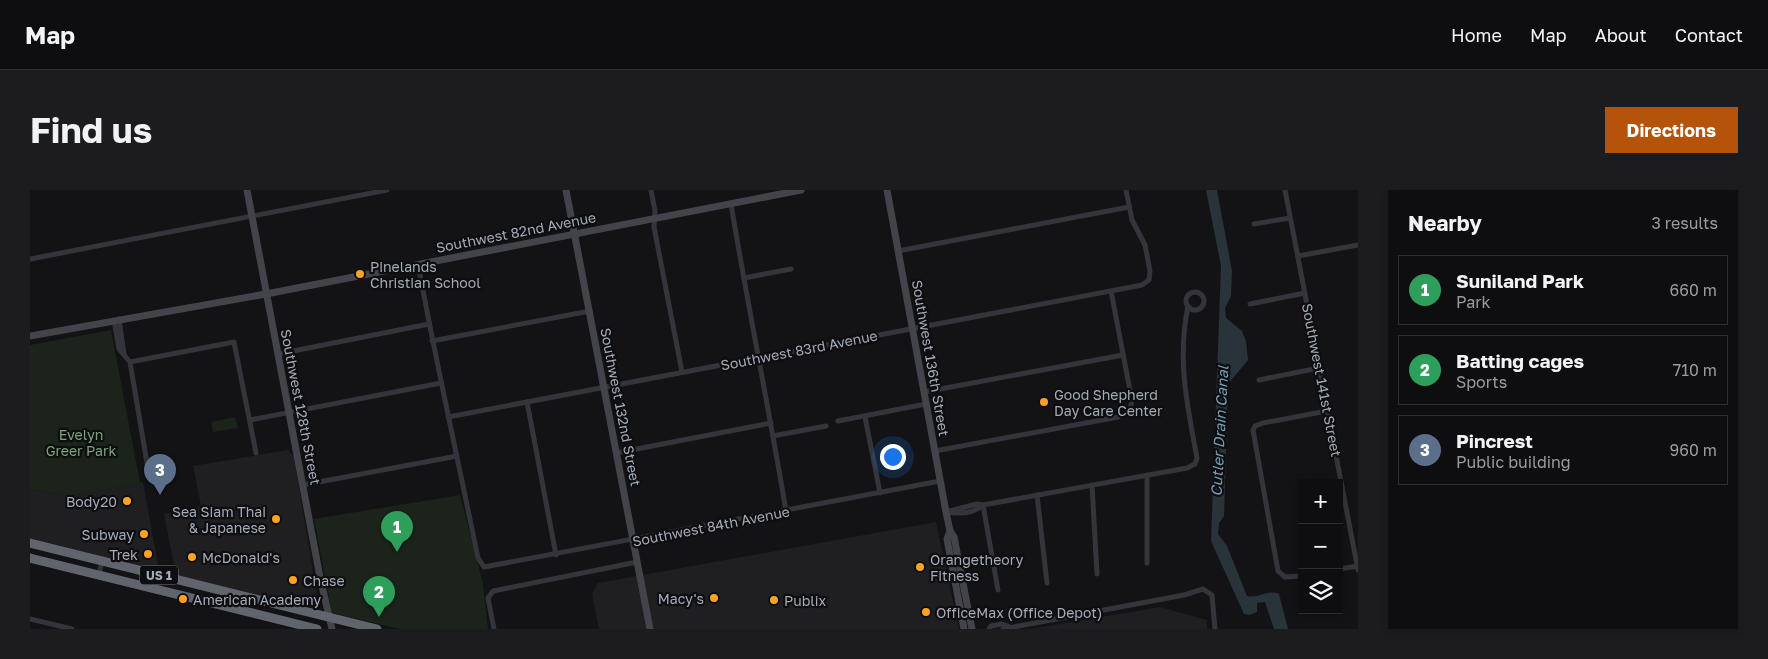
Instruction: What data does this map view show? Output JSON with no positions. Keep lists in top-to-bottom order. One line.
{"streets":{"highway":["US 1"],"street":["Southwest 82nd Avenue","Southwest 83rd Avenue","Southwest 136th Street","Southwest 141st Street","Southwest 128th Street","Southwest 132nd Street","Southwest 84th Avenue"]},"crossings":[["Southwest 82nd Avenue","Southwest 128th Street"],["Southwest 82nd Avenue","Southwest 132nd Street"],["Southwest 83rd Avenue","Southwest 136th Street"],["Southwest 83rd Avenue","Southwest 132nd Street"],["Southwest 136th Street","Southwest 84th Avenue"],["Southwest 128th Street","US 1"],["Southwest 132nd Street","Southwest 84th Avenue"]],"water":["Cutler Drain Canal"],"parks":["Evelyn Greer Park"],"places":["Pinelands Christian School","Good Shepherd Day Care Center","Body20","Sea Siam Thai & Japanese","Subway","Trek","McDonald's","Orangetheory Fitness","Chase","Macy's","American Academy","Publix","OfficeMax (Office Depot)"],"page":{"header":"Map","nav":["Home","Map","About","Contact"],"buttons":"Directions","title":"Find us","heading":["Nearby","3 results"],"list":[{"mark":"1","name":"Suniland Park","note":"Park","value":"660 m"},{"mark":"2","name":"Batting cages","note":"Sports","value":"710 m"},{"mark":"3","name":"Pincrest","note":"Public building","value":"960 m"}],"pins":["3","1","2"],"map_buttons":["+","−"]}}
